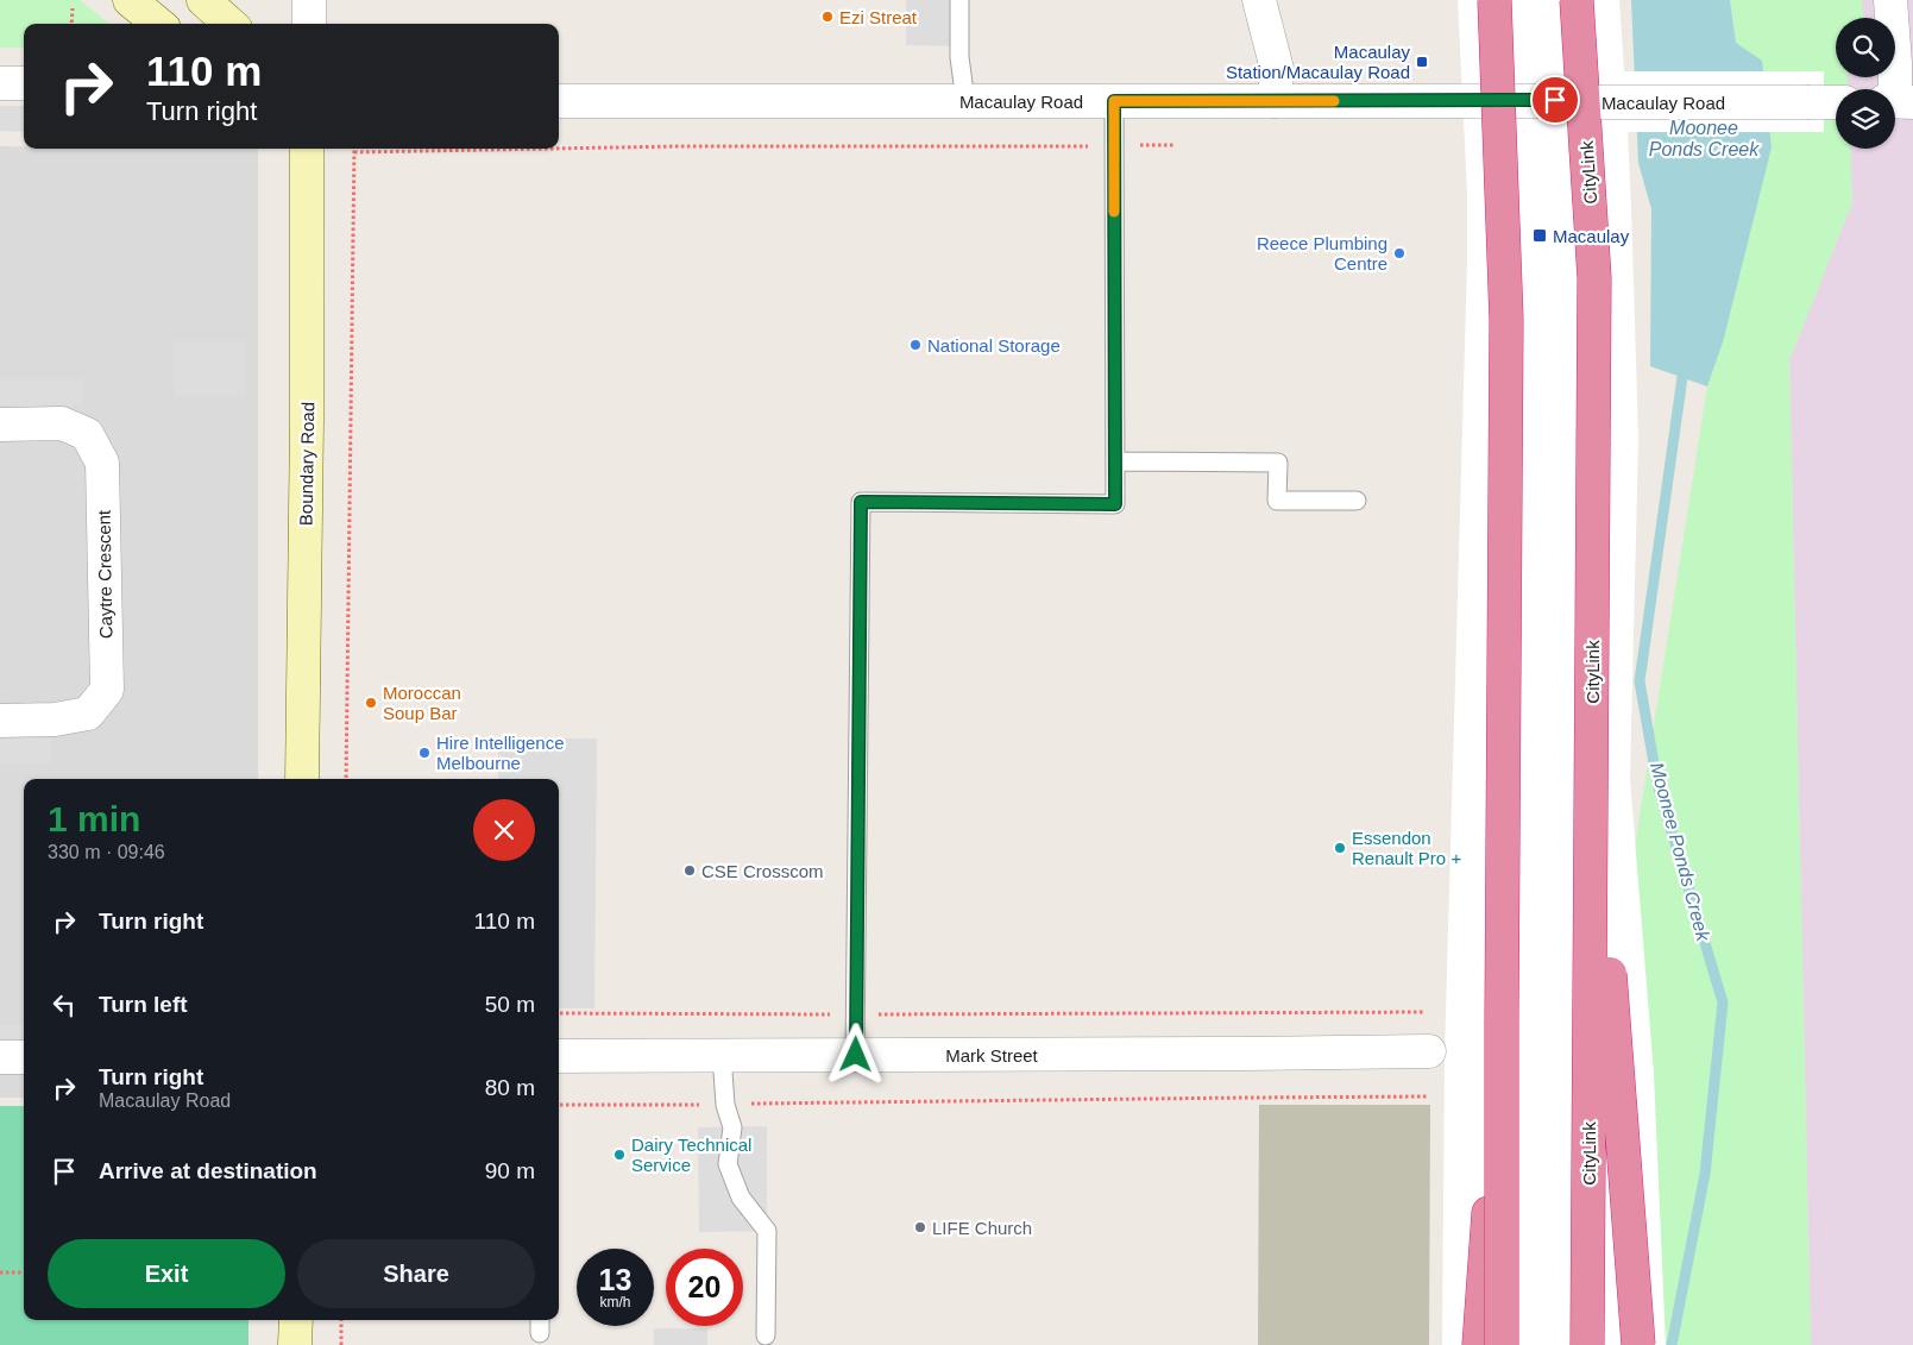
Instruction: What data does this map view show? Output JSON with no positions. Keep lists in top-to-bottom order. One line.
{"streets":{"highway":["CityLink"],"main road":["Boundary Road"],"street":["Macaulay Road","Caytre Crescent","Mark Street"]},"water":["Moonee Ponds Creek"],"places":{"other":["Ezi Streat","Reece Plumbing Centre","National Storage","Moroccan Soup Bar","Hire Intelligence Melbourne","Essendon Renault Pro +","CSE Crosscom","Dairy Technical Service","LIFE Church"],"transit":["Macaulay Station/Macaulay Road","Macaulay"]},"page":{"turn":["110 m","Turn right"],"heading":["1 min","330 m · 09:46"],"list":[{"name":"Turn right","value":"110 m"},{"name":"Turn left","value":"50 m"},{"name":"Turn right","note":"Macaulay Road","value":"80 m"},{"name":"Arrive at destination","value":"90 m"}],"buttons":["Exit","Share"],"speed":"13 km/h","limit":"20"}}
